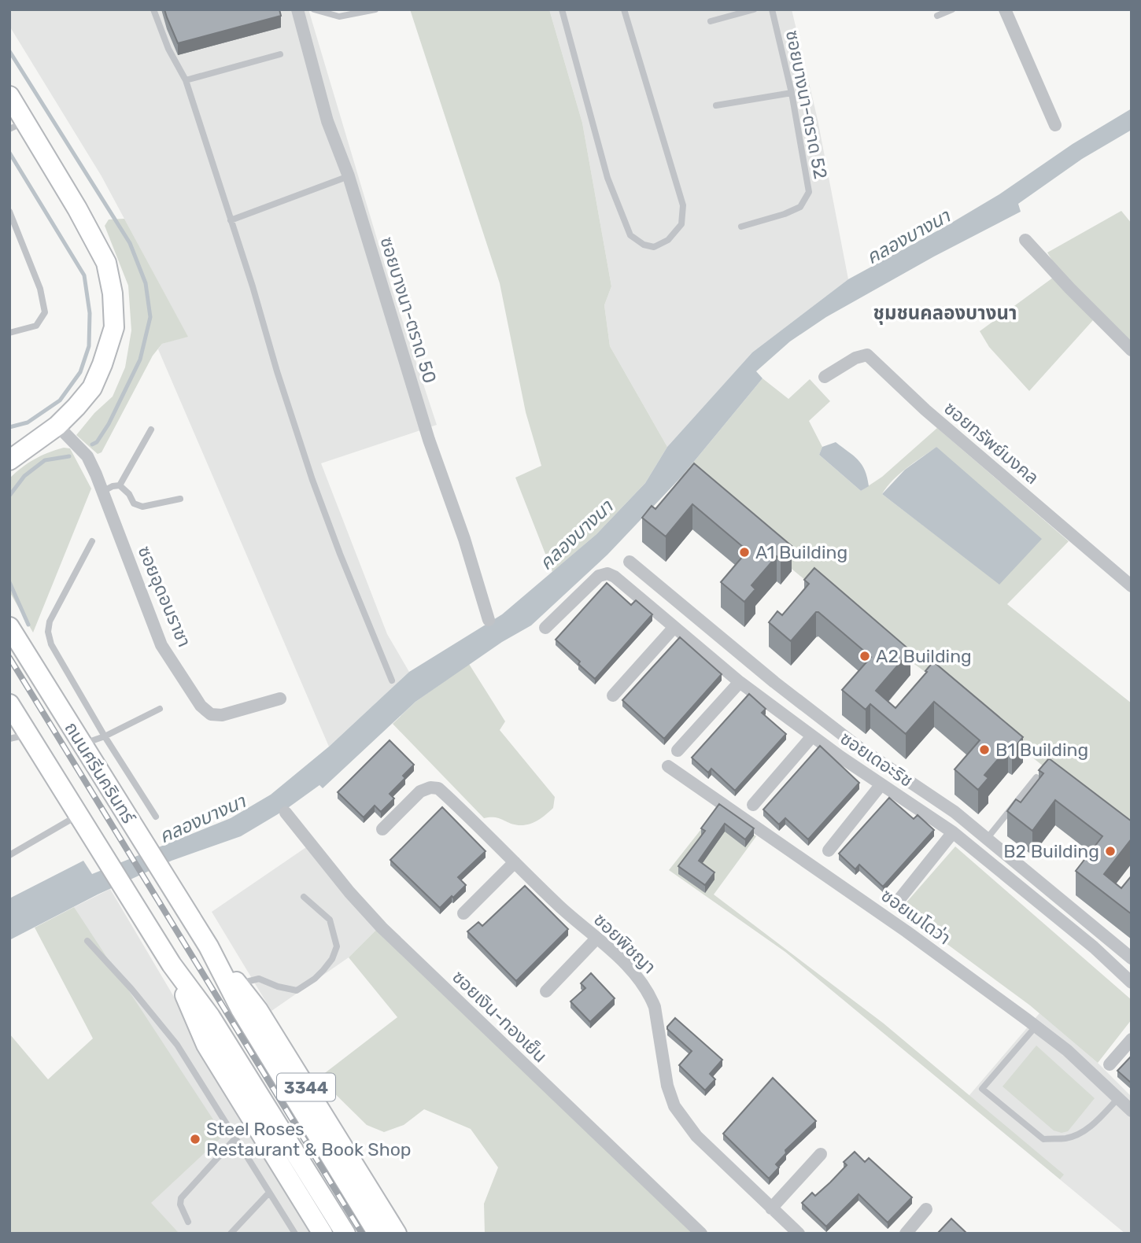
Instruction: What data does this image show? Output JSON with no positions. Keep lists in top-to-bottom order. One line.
{"streets":{"main road":["ถนนศรีนครินทร์","3344"],"street":["ซอยบางนา-ตราด 50","ซอยทรัพย์มงคล","ซอยอุดอนราชา","ซอยเดอะริช","ซอยเมโดว่า","ซอยพิชญา","ซอยเงิน-ทองเย็น"],"lane":["ซอยบางนา-ตราด 52"]},"districts":["ชุมชนคลองบางนา"],"water":["คลองบางนา"],"places":["A1 Building","A2 Building","B1 Building","B2 Building","Steel Roses Restaurant & Book Shop"]}
